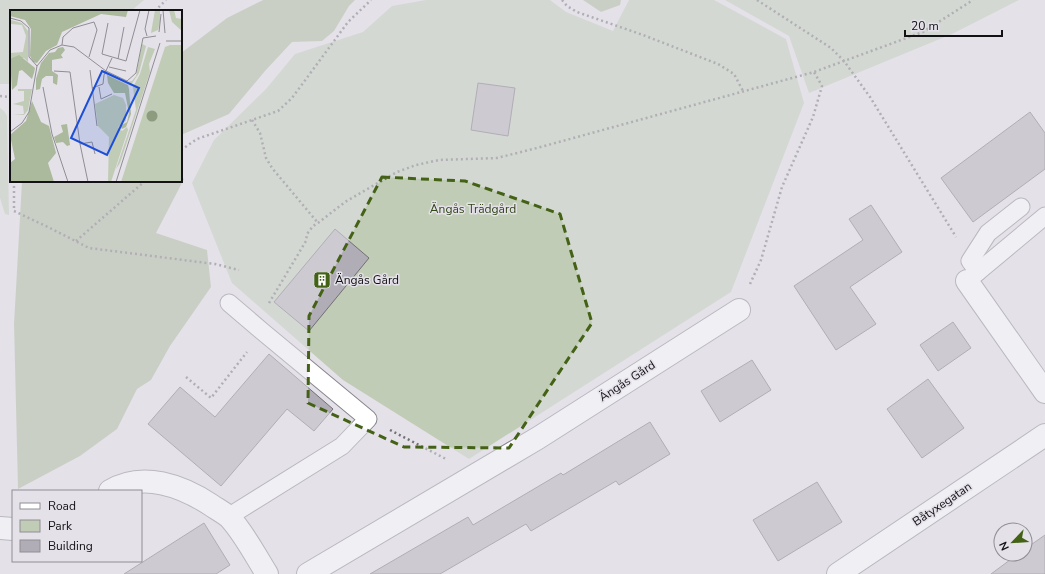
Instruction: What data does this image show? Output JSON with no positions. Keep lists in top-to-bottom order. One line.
{"streets":{"street":["Ängås Gård","Båtyxegatan"]},"parks":["Ängås Trädgård"],"places":{"building":["Ängås Gård"]},"legend":["Road","Park","Building"],"scale_bar":"20 m","north":"bottom left"}
